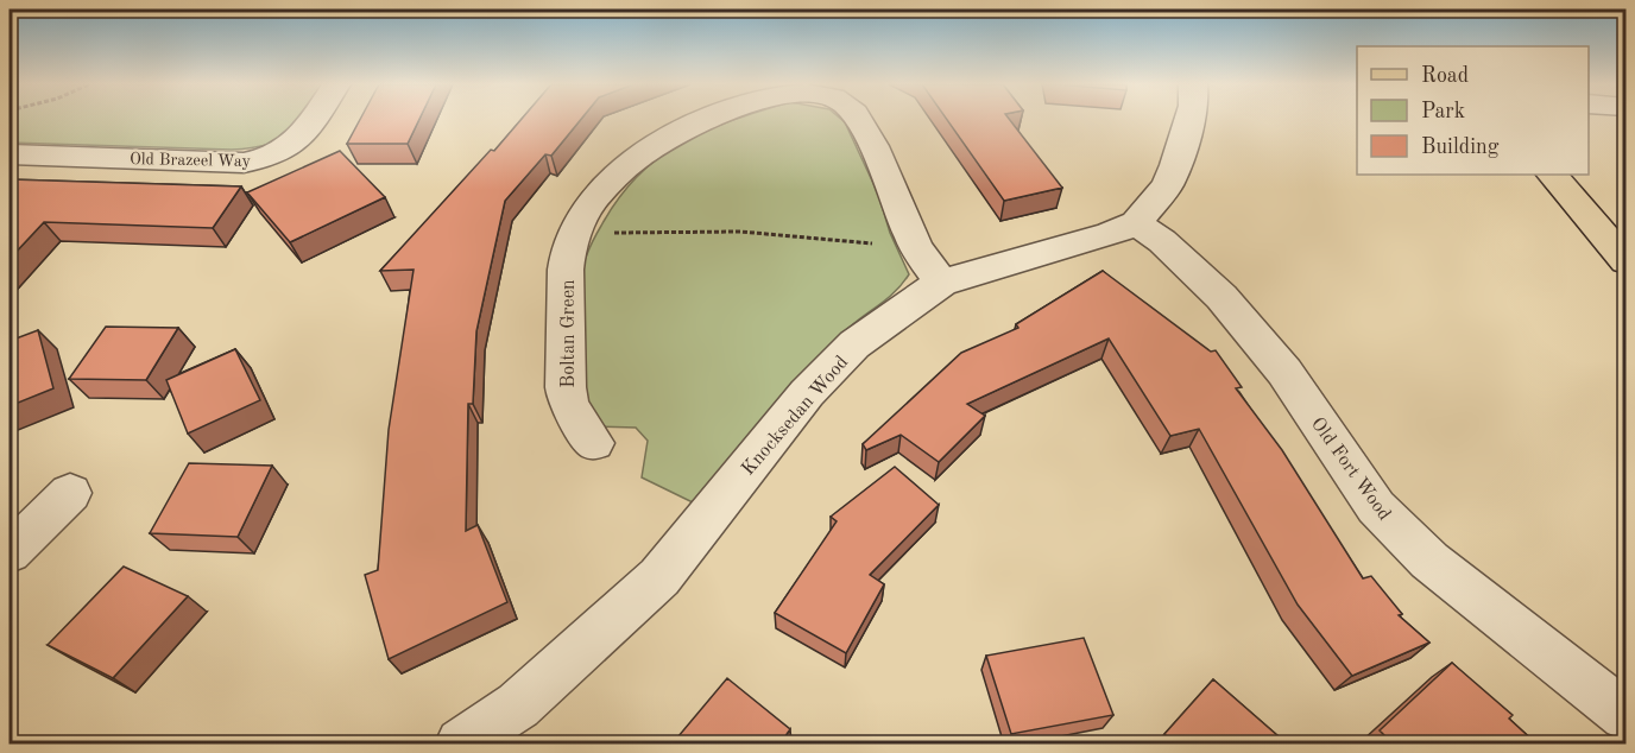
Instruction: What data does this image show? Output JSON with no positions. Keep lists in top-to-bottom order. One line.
{"streets":{"street":["Old Brazeel Way","Boltan Green","Knocksedan Wood","Old Fort Wood"]},"crossings":[["Boltan Green","Knocksedan Wood"],["Knocksedan Wood","Old Fort Wood"]],"legend":["Road","Park","Building"]}
